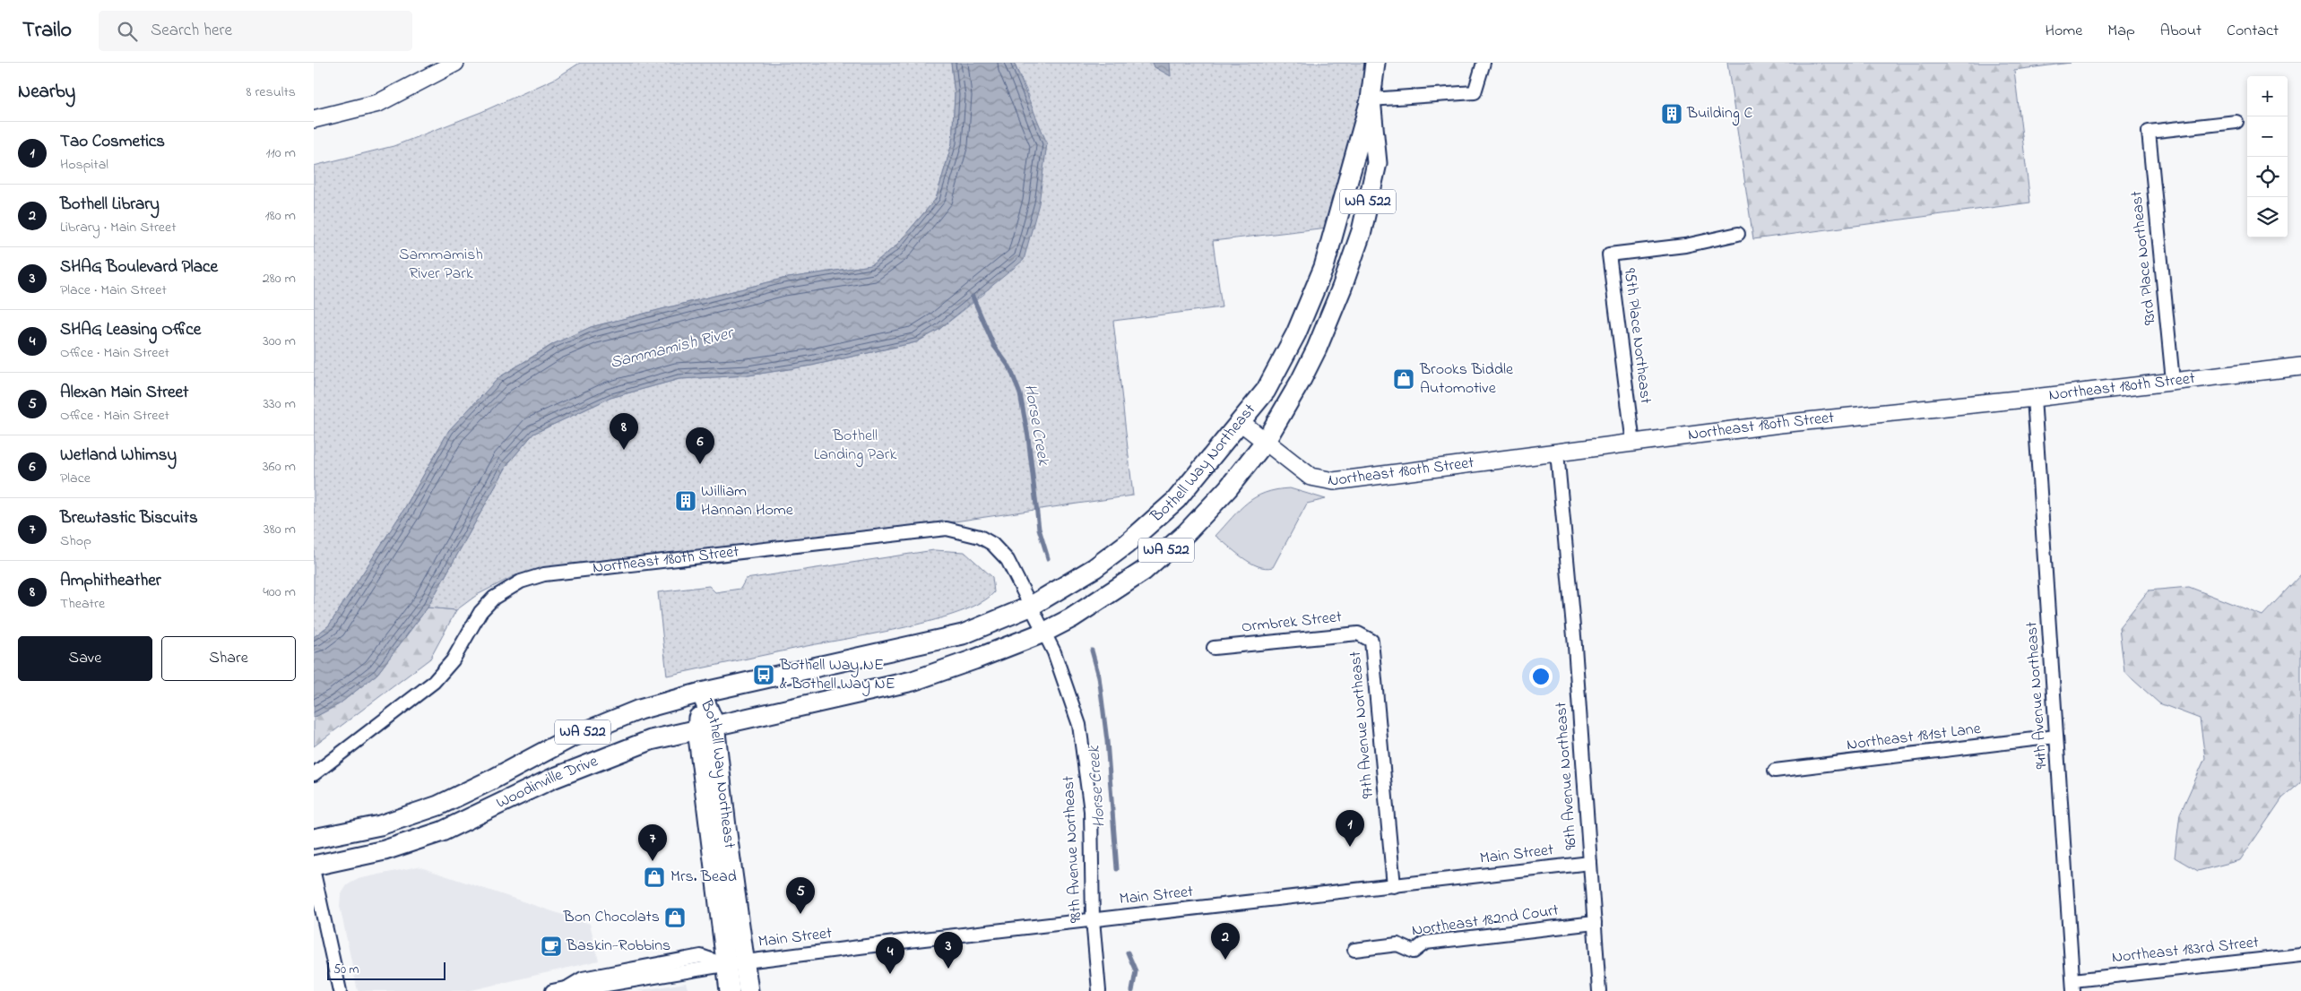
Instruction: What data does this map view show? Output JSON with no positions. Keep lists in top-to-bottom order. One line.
{"streets":{"main road":["WA 522","Bothell Way Northeast","Woodinville Drive"],"street":["93rd Place Northeast","95th Place Northeast","Northeast 180th Street","Ormbrek Street","94th Avenue Northeast","97th Avenue Northeast","Northeast 181st Lane","96th Avenue Northeast","98th Avenue Northeast","Main Street","Northeast 182nd Court","Northeast 183rd Street"]},"crossings":[["93rd Place Northeast","Northeast 180th Street"],["95th Place Northeast","Northeast 180th Street"],["Northeast 180th Street","Bothell Way Northeast"],["Northeast 180th Street","94th Avenue Northeast"],["Northeast 180th Street","96th Avenue Northeast"],["Northeast 180th Street","98th Avenue Northeast"],["Bothell Way Northeast","Woodinville Drive"],["Bothell Way Northeast","98th Avenue Northeast"],["Bothell Way Northeast","Main Street"],["Ormbrek Street","97th Avenue Northeast"],["94th Avenue Northeast","Northeast 181st Lane"],["94th Avenue Northeast","Northeast 183rd Street"],["97th Avenue Northeast","Main Street"],["96th Avenue Northeast","Main Street"],["96th Avenue Northeast","Northeast 182nd Court"],["98th Avenue Northeast","Main Street"]],"water":["Sammamish River","Horse Creek"],"parks":["Sammamish River Park","Bothell Landing Park"],"places":{"building":["Building C","William Hannan Home"],"shop":["Brooks Biddle Automotive","Mrs. Bead","Bon Chocolats"],"bus stop":["Bothell Way NE & Bothell Way NE"],"cafe":["Baskin-Robbins"]},"scale_bar":"50 m","page":{"header":"Trailo","search":"Search here","nav":["Home","Map","About","Contact"],"heading":["Nearby","8 results"],"map_buttons":["+","−"],"list":[{"mark":"1","name":"Tao Cosmetics","note":"Hospital","value":"110 m"},{"mark":"2","name":"Bothell Library","note":"Library · Main Street","value":"180 m"},{"mark":"3","name":"SHAG Boulevard Place","note":"Place · Main Street","value":"280 m"},{"mark":"4","name":"SHAG Leasing Office","note":"Office · Main Street","value":"300 m"},{"mark":"5","name":"Alexan Main Street","note":"Office · Main Street","value":"330 m"},{"mark":"6","name":"Wetland Whimsy","note":"Place","value":"360 m"},{"mark":"7","name":"Brewtastic Biscuits","note":"Shop","value":"380 m"},{"mark":"8","name":"Amphitheather","note":"Theatre","value":"400 m"}],"pins":["8","6","1","7","5","2","3","4"],"buttons":["Save","Share"],"scale":"50 m"}}
